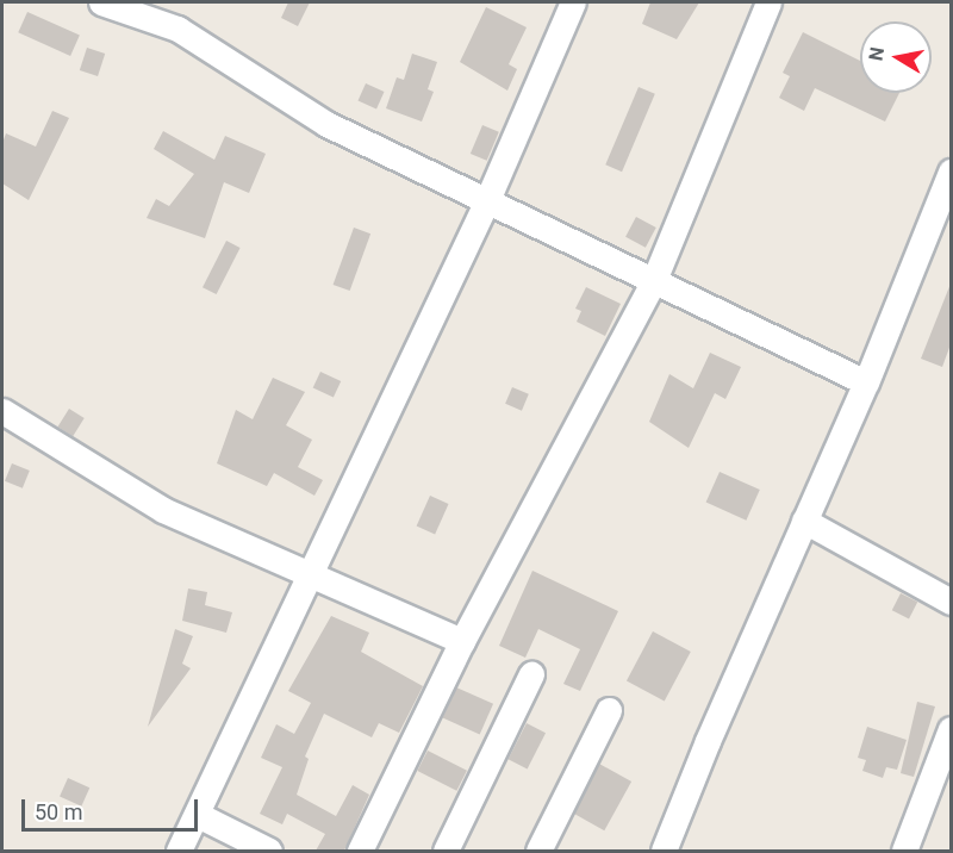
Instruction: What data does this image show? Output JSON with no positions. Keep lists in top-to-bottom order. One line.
{"scale_bar":"50 m","north":"left"}
